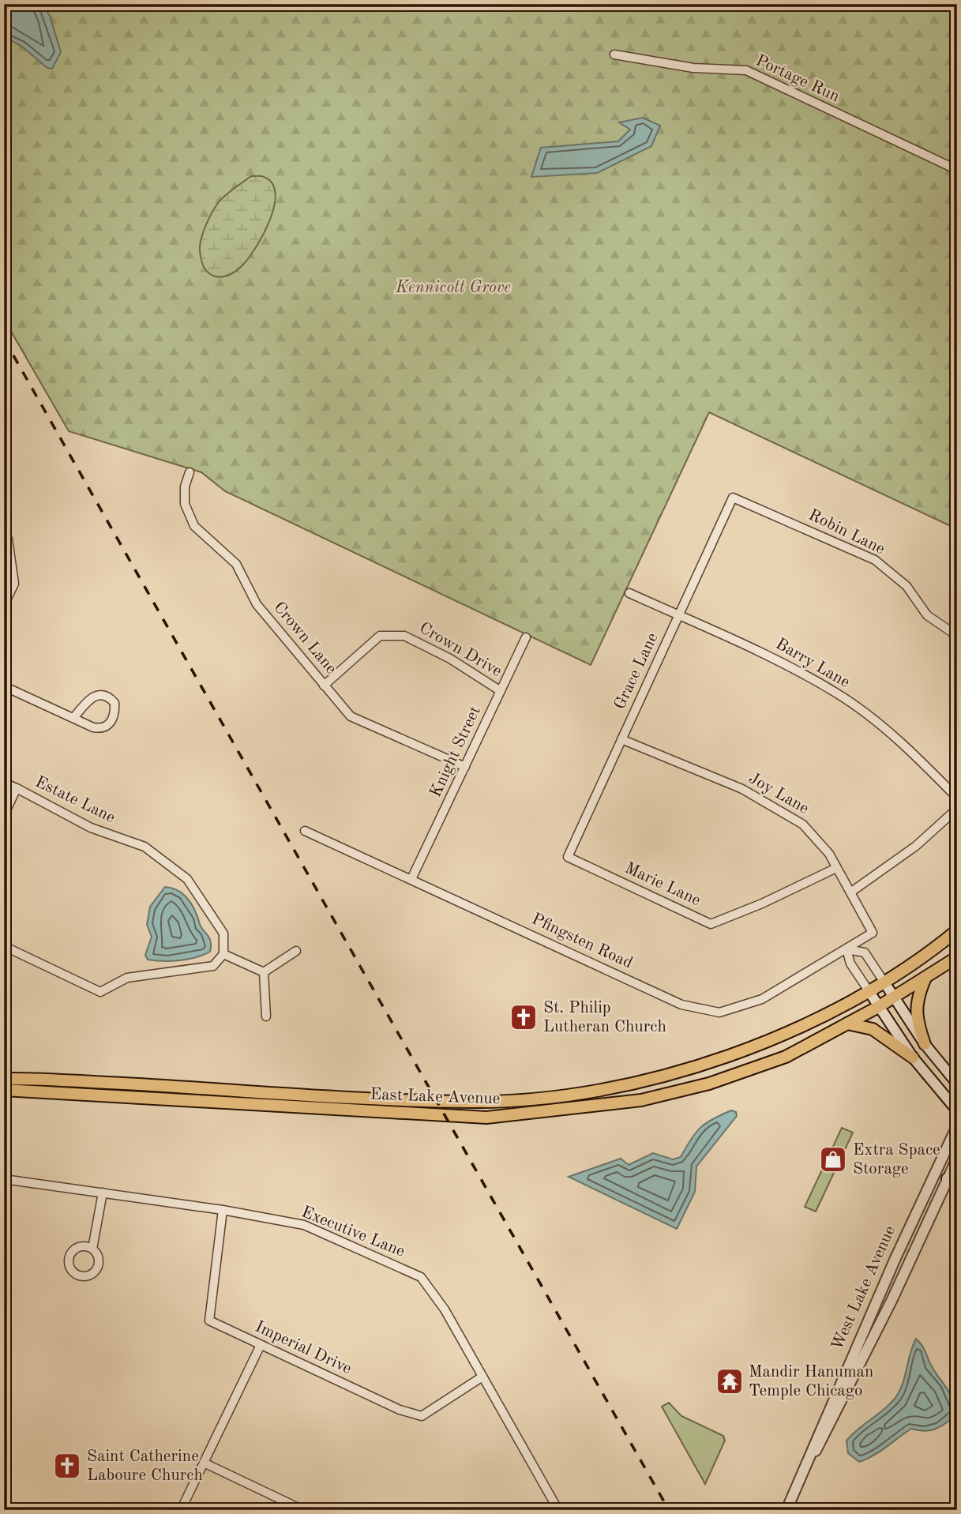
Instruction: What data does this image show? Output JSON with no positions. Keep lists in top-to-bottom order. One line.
{"streets":{"main road":["East Lake Avenue"],"street":["Portage Run","Robin Lane","Crown Lane","Crown Drive","Barry Lane","Grace Lane","Knight Street","Joy Lane","Estate Lane","Marie Lane","Pfingsten Road","Executive Lane","West Lake Avenue","Imperial Drive"]},"crossings":[["Robin Lane","Grace Lane"],["Crown Lane","Crown Drive"],["Crown Lane","Knight Street"],["Crown Drive","Knight Street"],["Barry Lane","Grace Lane"],["Grace Lane","Joy Lane"],["Grace Lane","Marie Lane"],["Knight Street","Pfingsten Road"],["Joy Lane","Marie Lane"],["Joy Lane","Pfingsten Road"],["Executive Lane","Imperial Drive"]],"parks":["Kennicott Grove"],"places":{"church":["St. Philip Lutheran Church","Saint Catherine Laboure Church"],"shop":["Extra Space Storage"],"temple":["Mandir Hanuman Temple Chicago"]}}
